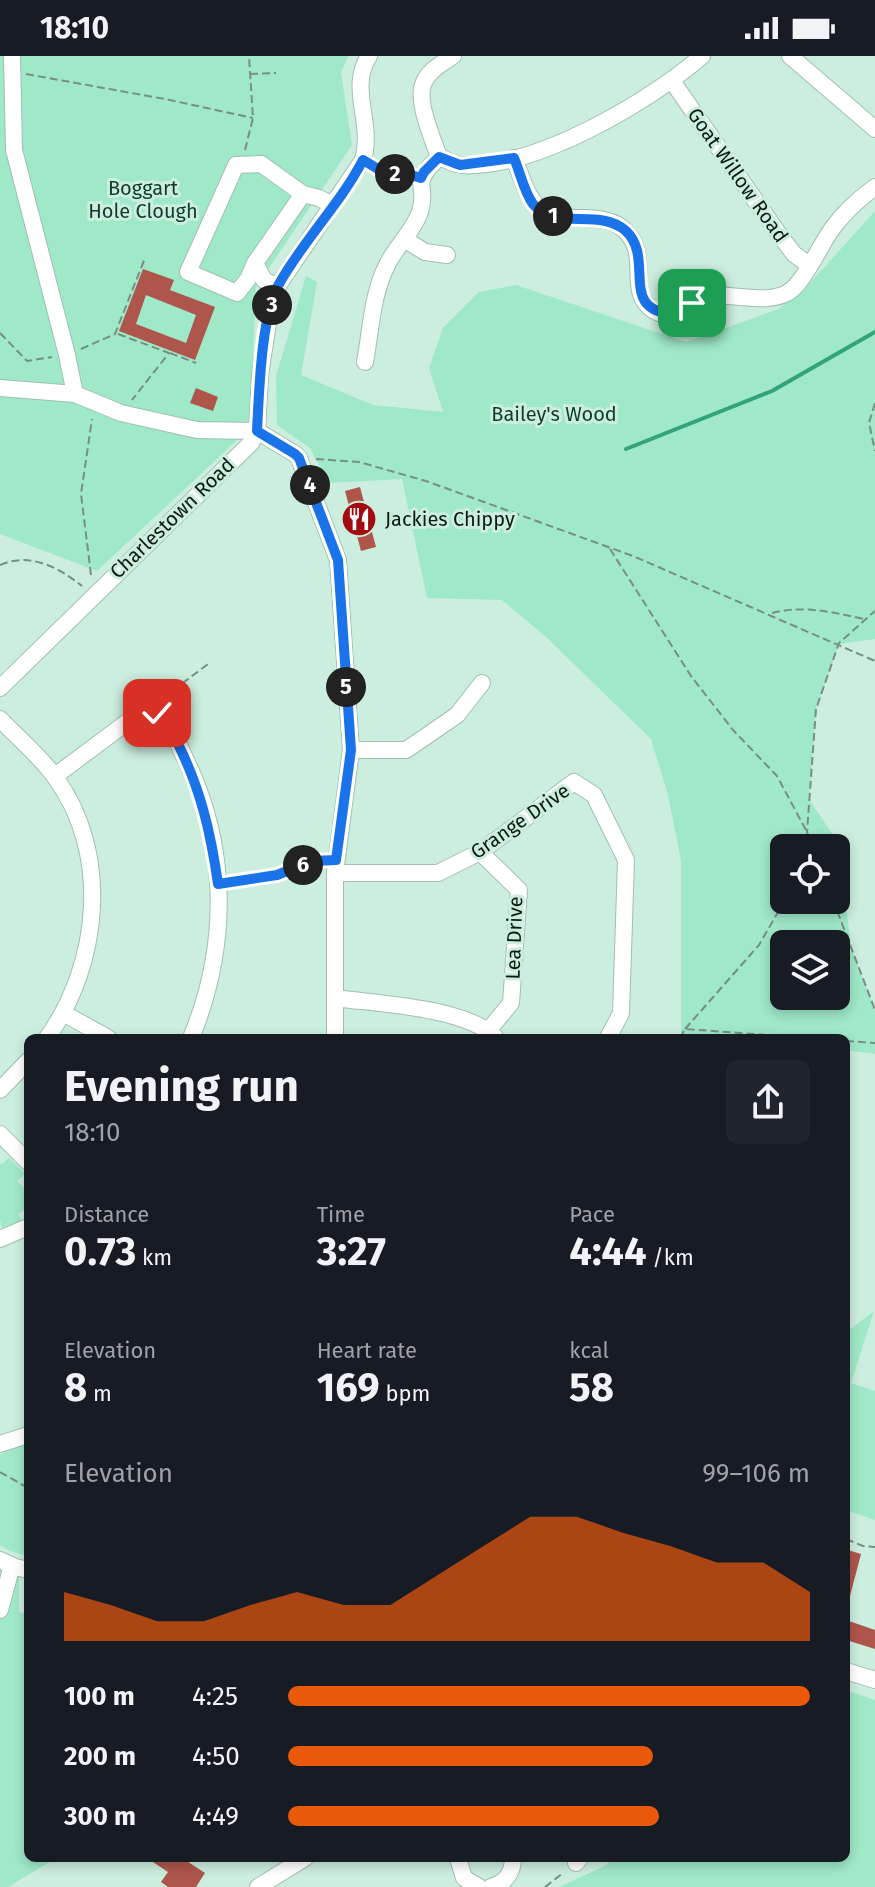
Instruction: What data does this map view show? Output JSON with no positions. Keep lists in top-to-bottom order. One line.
{"streets":{"street":["Goat Willow Road","Charlestown Road","Grange Drive","Lea Drive"]},"crossings":[["Grange Drive","Lea Drive"]],"parks":["Boggart Hole Clough","Bailey's Wood"],"places":{"restaurant":["Jackies Chippy"]},"page":{"status":"18:10","pins":["2","1","3","4","5","6"],"heading":["Evening run","18:10"],"stats":[["Distance","0.73 km"],["Time","3:27"],["Pace","4:44 /km"],["Elevation","8 m"],["Heart rate","169 bpm"],["kcal","58"]],"chart":["Elevation","99–106 m"],"list":[{"name":"100 m","note":"4:25"},{"name":"200 m","note":"4:50"},{"name":"300 m","note":"4:49"}]}}
